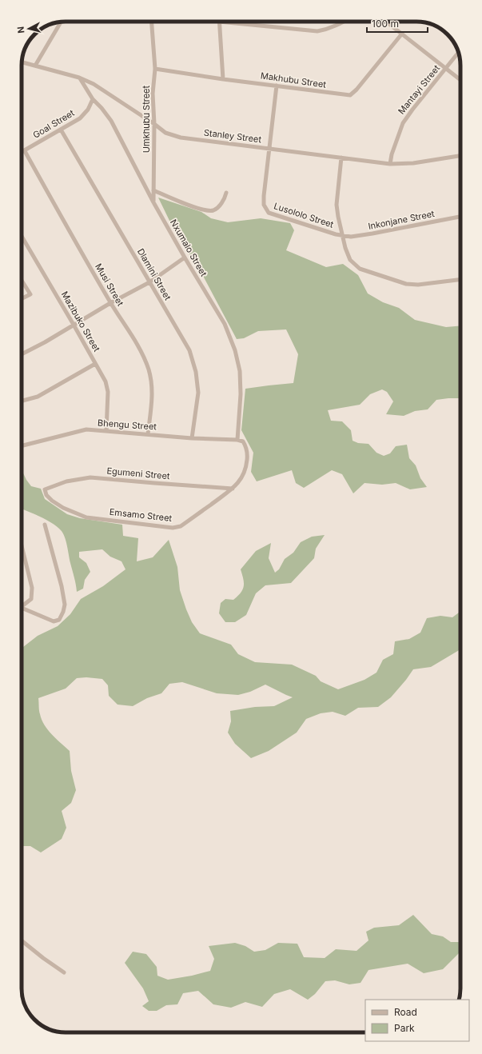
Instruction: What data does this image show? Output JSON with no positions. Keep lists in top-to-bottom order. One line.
{"streets":{"street":["Makhubu Street","Mantayi Street","Umkhubu Street","Goal Street","Stanley Street","Lusololo Street","Inkonjane Street","Nxumalo Street","Dlamini Street","Musi Street","Mazibuko Street","Bhengu Street","Egumeni Street","Emsamo Street"]},"crossings":[["Makhubu Street","Umkhubu Street"],["Makhubu Street","Lusololo Street"],["Mantayi Street","Stanley Street"],["Umkhubu Street","Stanley Street"],["Umkhubu Street","Nxumalo Street"],["Goal Street","Nxumalo Street"],["Goal Street","Dlamini Street"],["Goal Street","Musi Street"],["Stanley Street","Lusololo Street"],["Stanley Street","Nxumalo Street"],["Lusololo Street","Inkonjane Street"],["Nxumalo Street","Bhengu Street"],["Nxumalo Street","Emsamo Street"],["Dlamini Street","Bhengu Street"],["Musi Street","Bhengu Street"],["Mazibuko Street","Bhengu Street"],["Bhengu Street","Emsamo Street"],["Egumeni Street","Emsamo Street"]],"legend":["Road","Park"],"scale_bar":"100 m","north":"left"}
